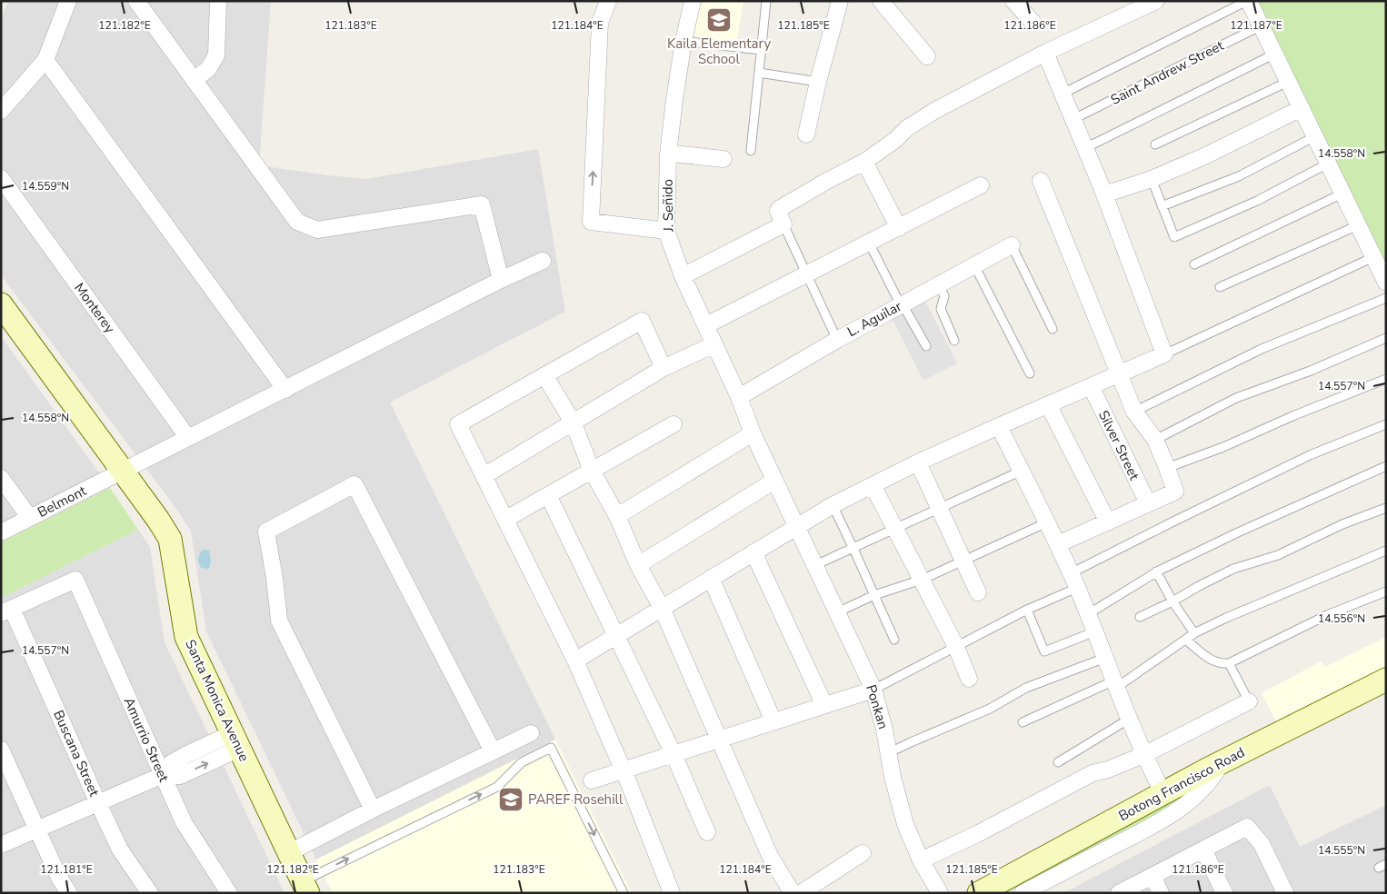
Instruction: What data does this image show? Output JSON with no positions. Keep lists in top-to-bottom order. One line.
{"streets":{"street":["J. Señido","Monterey","L. Aguilar","Silver Street","Belmont","Santa Monica Avenue","Ponkan","Amurrio Street","Buscana Street","Botong Francisco Road"],"lane":["Saint Andrew Street"]},"crossings":[["J. Señido","L. Aguilar"],["J. Señido","Ponkan"],["Monterey","Belmont"],["Belmont","Santa Monica Avenue"],["Amurrio Street","Buscana Street"]],"places":{"school or university":["Kaila Elementary School","PAREF Rosehill"]},"coordinates":["121.182°E","121.183°E","121.184°E","121.185°E","121.186°E","121.187°E","14.558°N","14.559°N","14.557°N","14.556°N","14.555°N","121.181°E"]}
